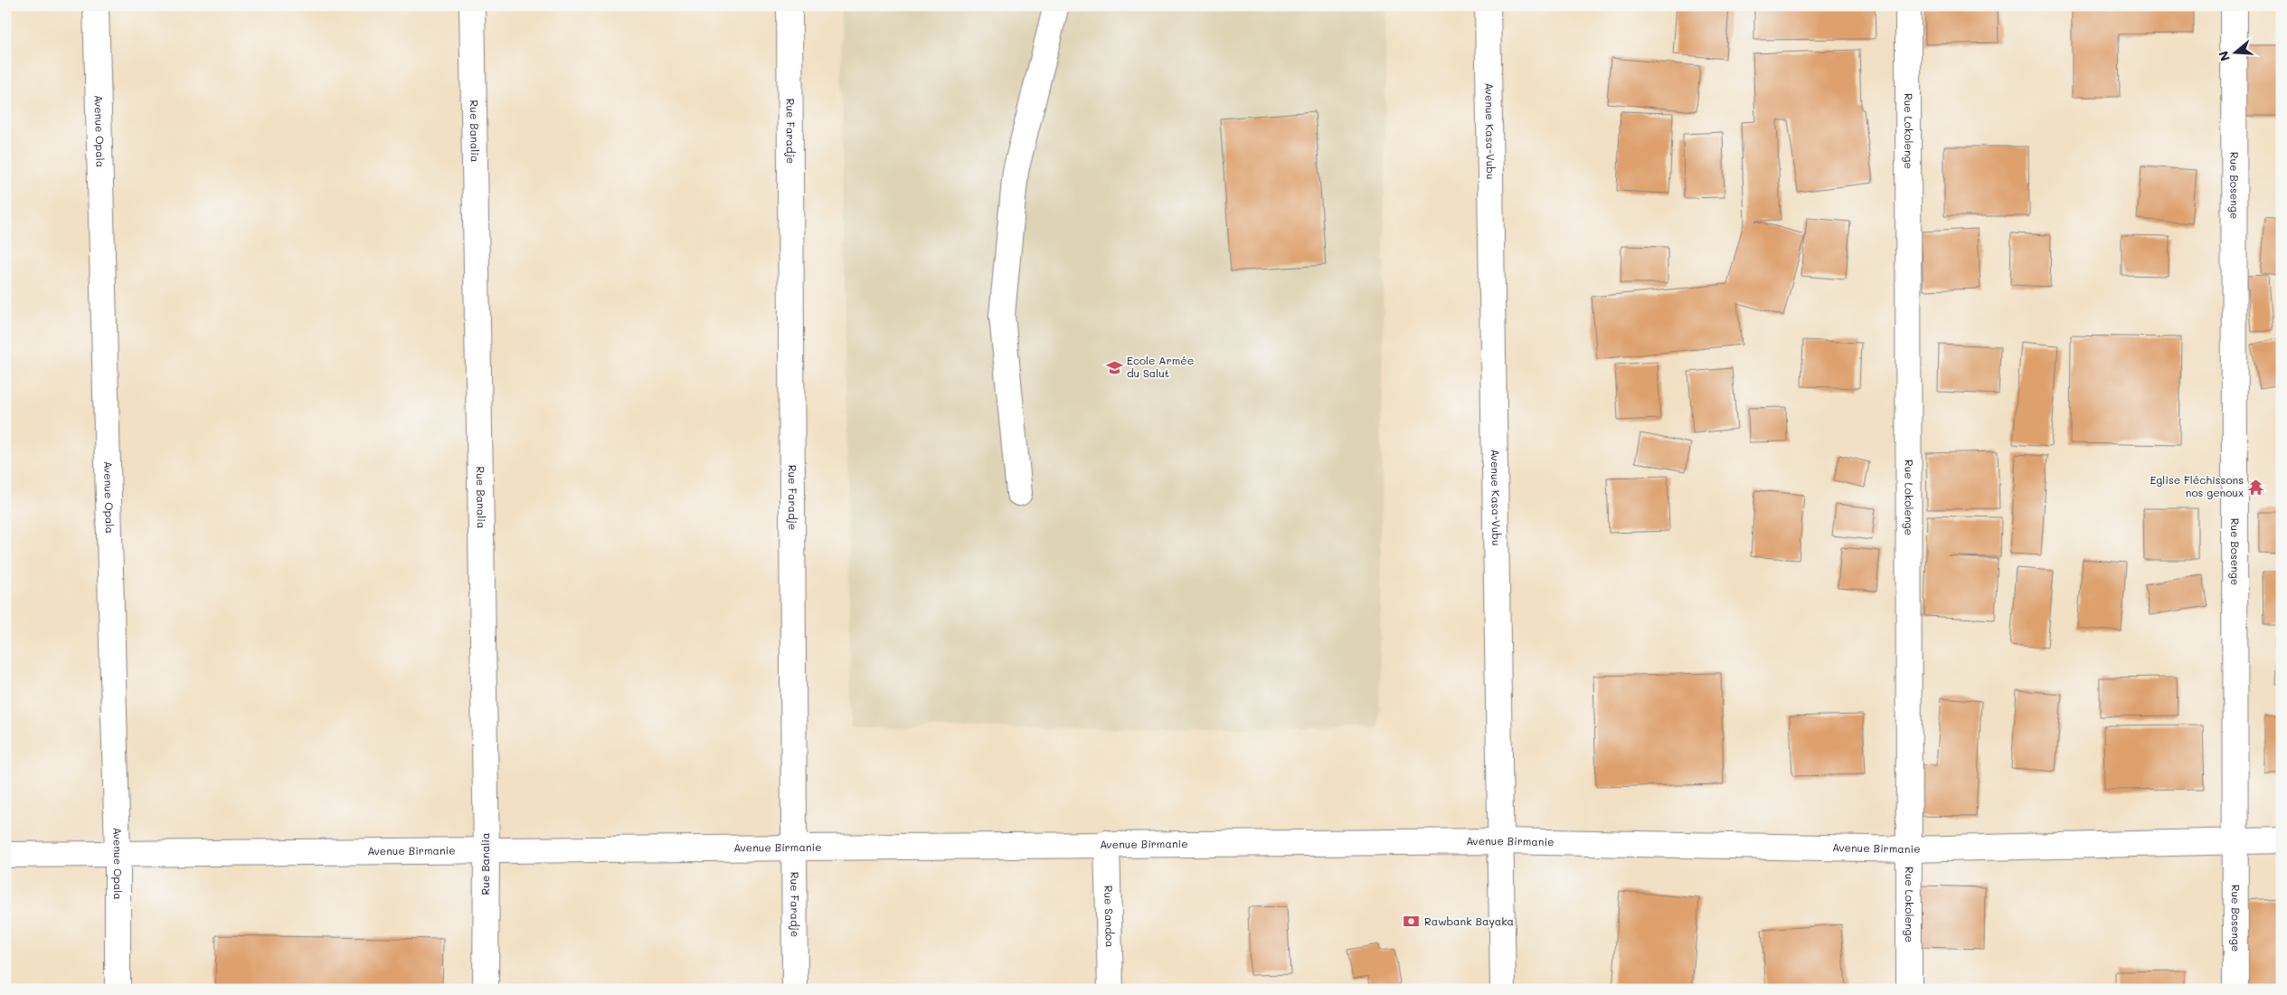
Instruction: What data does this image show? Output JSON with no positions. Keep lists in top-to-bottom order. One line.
{"streets":{"street":["Avenue Opala","Rue Banalia","Rue Faradje","Avenue Kasa-Vubu","Rue Lokolenge","Rue Bosenge","Avenue Birmanie","Rue Sandoa"]},"crossings":[["Avenue Opala","Avenue Birmanie"],["Rue Banalia","Avenue Birmanie"],["Rue Faradje","Avenue Birmanie"],["Avenue Kasa-Vubu","Avenue Birmanie"],["Rue Lokolenge","Avenue Birmanie"],["Rue Bosenge","Avenue Birmanie"],["Avenue Birmanie","Rue Sandoa"]],"places":{"school or university":["Ecole Armée du Salut"],"temple":["Eglise Fléchissons nos genoux"],"bank":["Rawbank Bayaka"]},"north":"left"}
